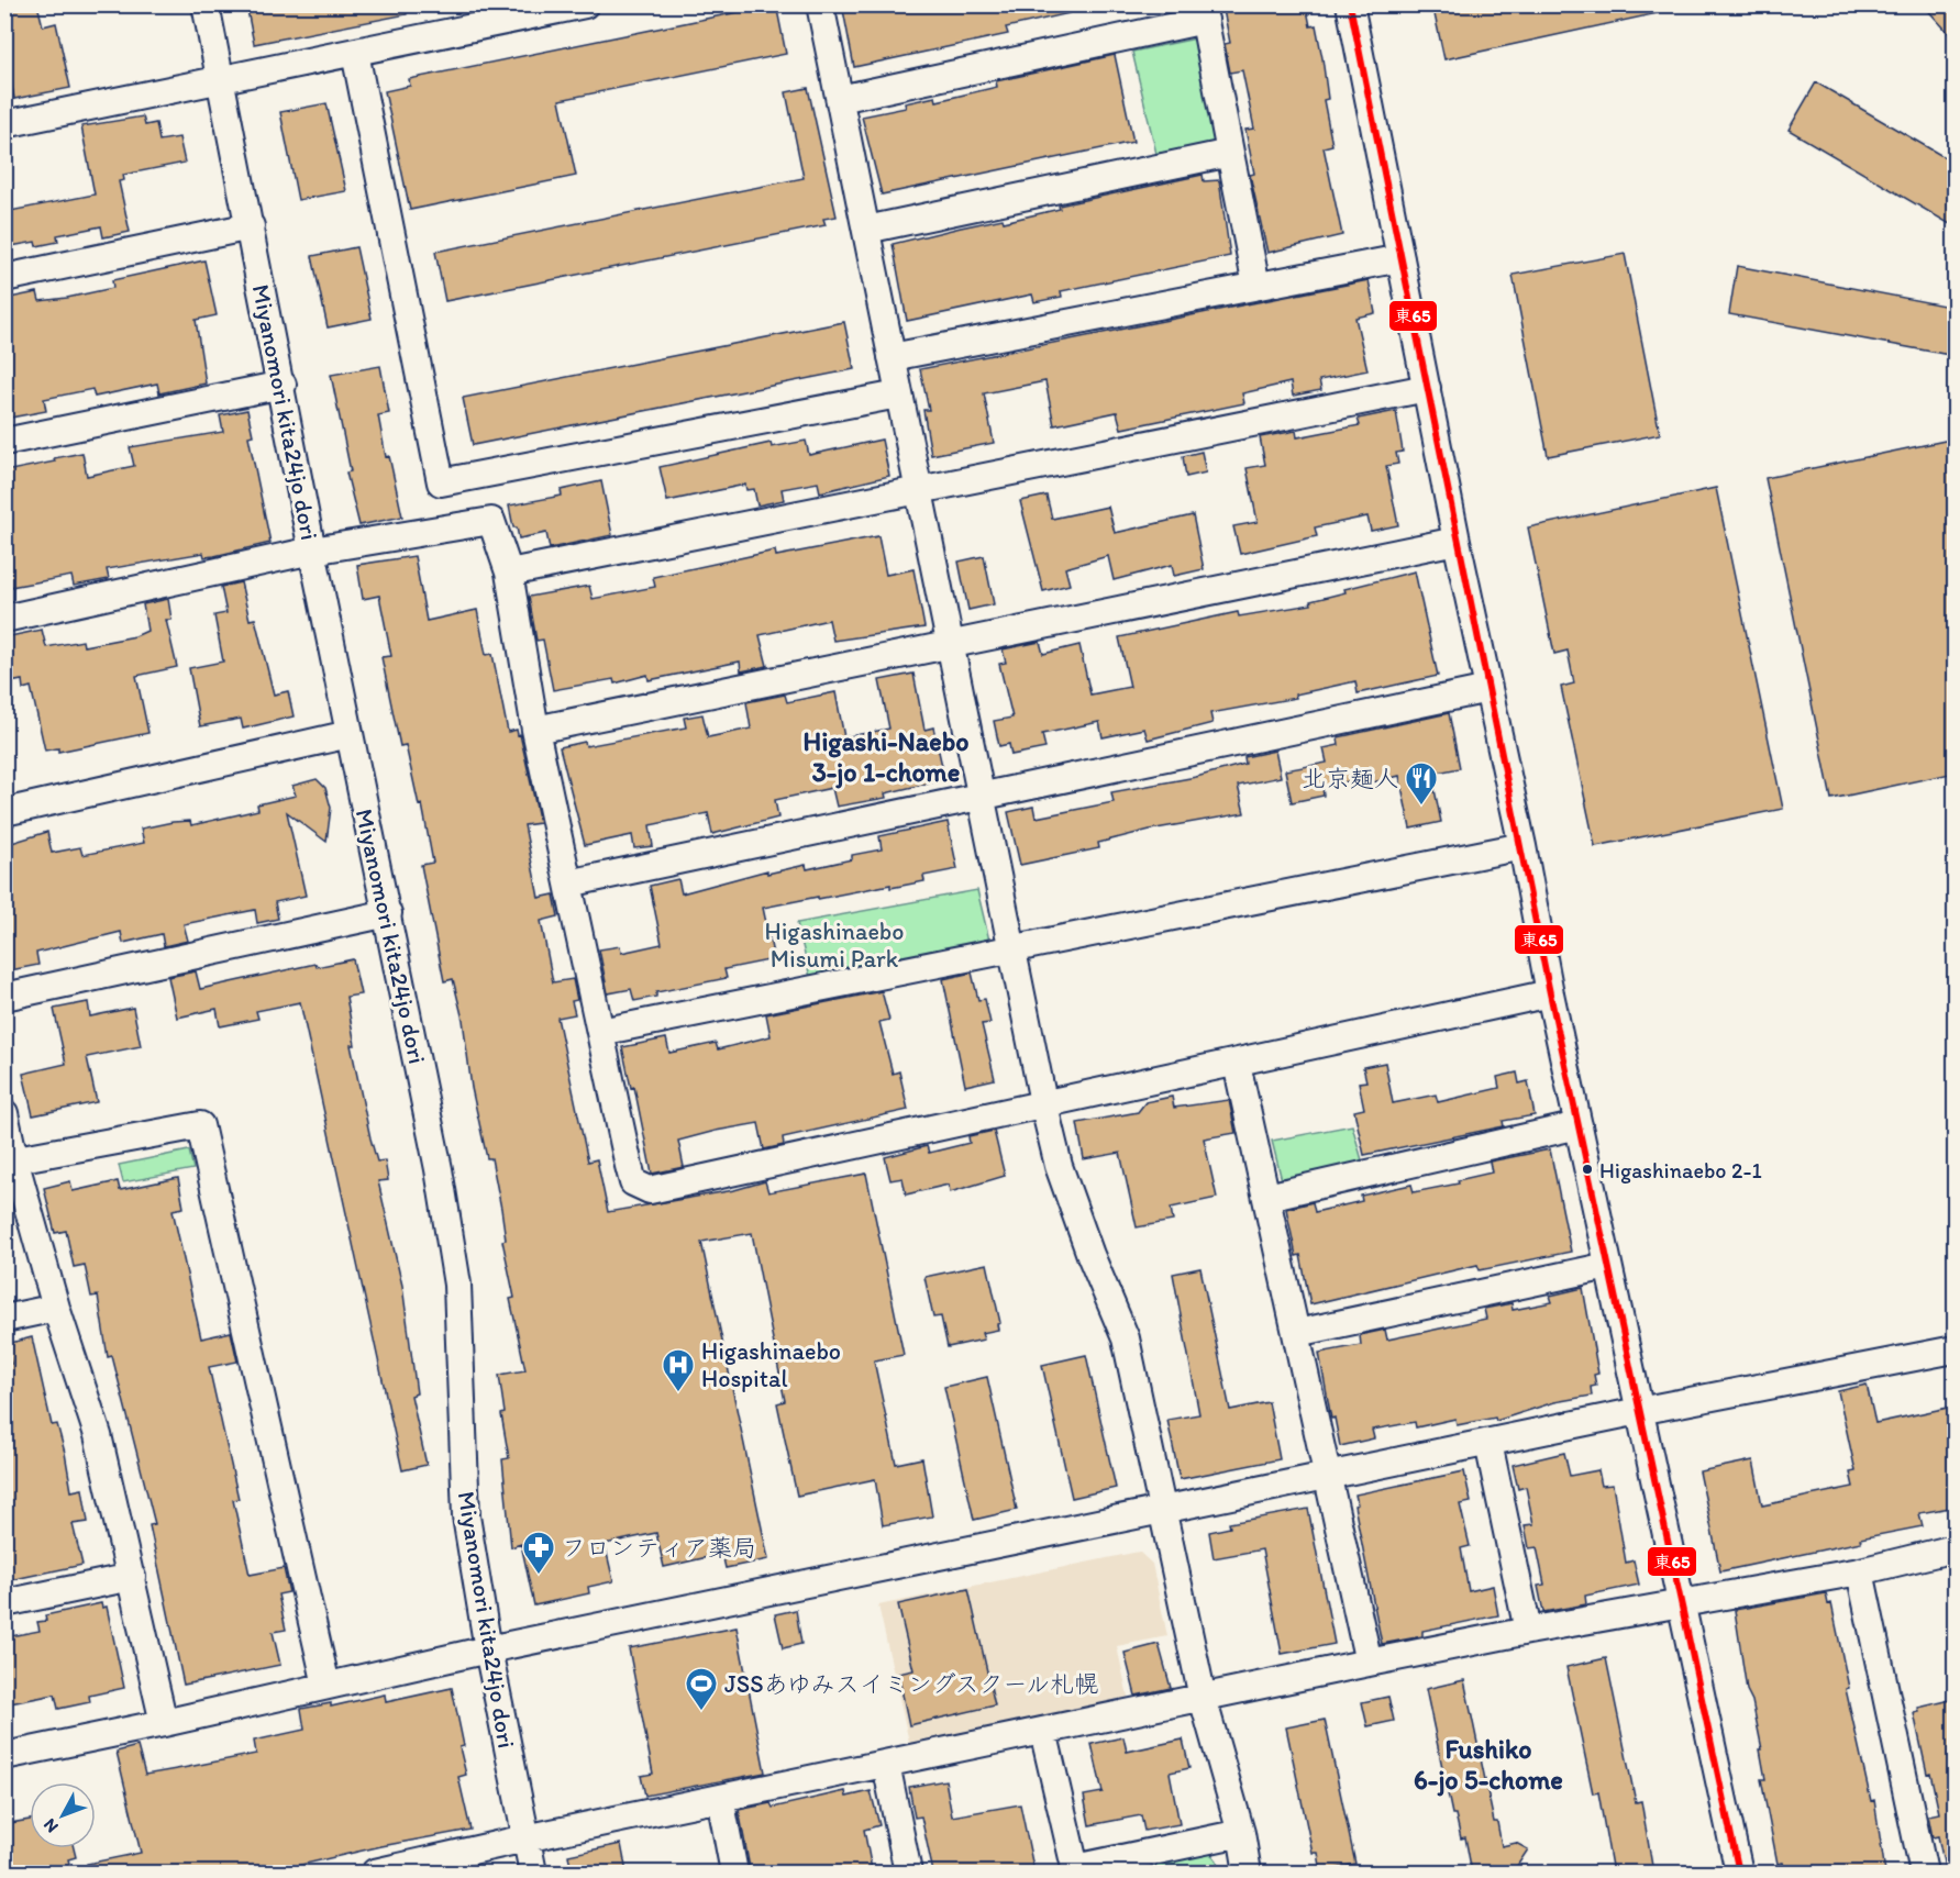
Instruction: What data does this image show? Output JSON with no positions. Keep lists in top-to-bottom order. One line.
{"streets":{"street":["Miyanomori kita24jo dori"]},"districts":["Higashi-Naebo 3-jo 1-chome","Fushiko 6-jo 5-chome"],"parks":["Higashinaebo Misumi Park"],"places":{"restaurant":["北京麺人"],"other":["Higashinaebo 2-1"],"hospital":["Higashinaebo Hospital"],"pharmacy":["フロンティア薬局"],"sports":["JSSあゆみスイミングスクール札幌"]},"lines":["transit line 東65"],"north":"bottom left"}
